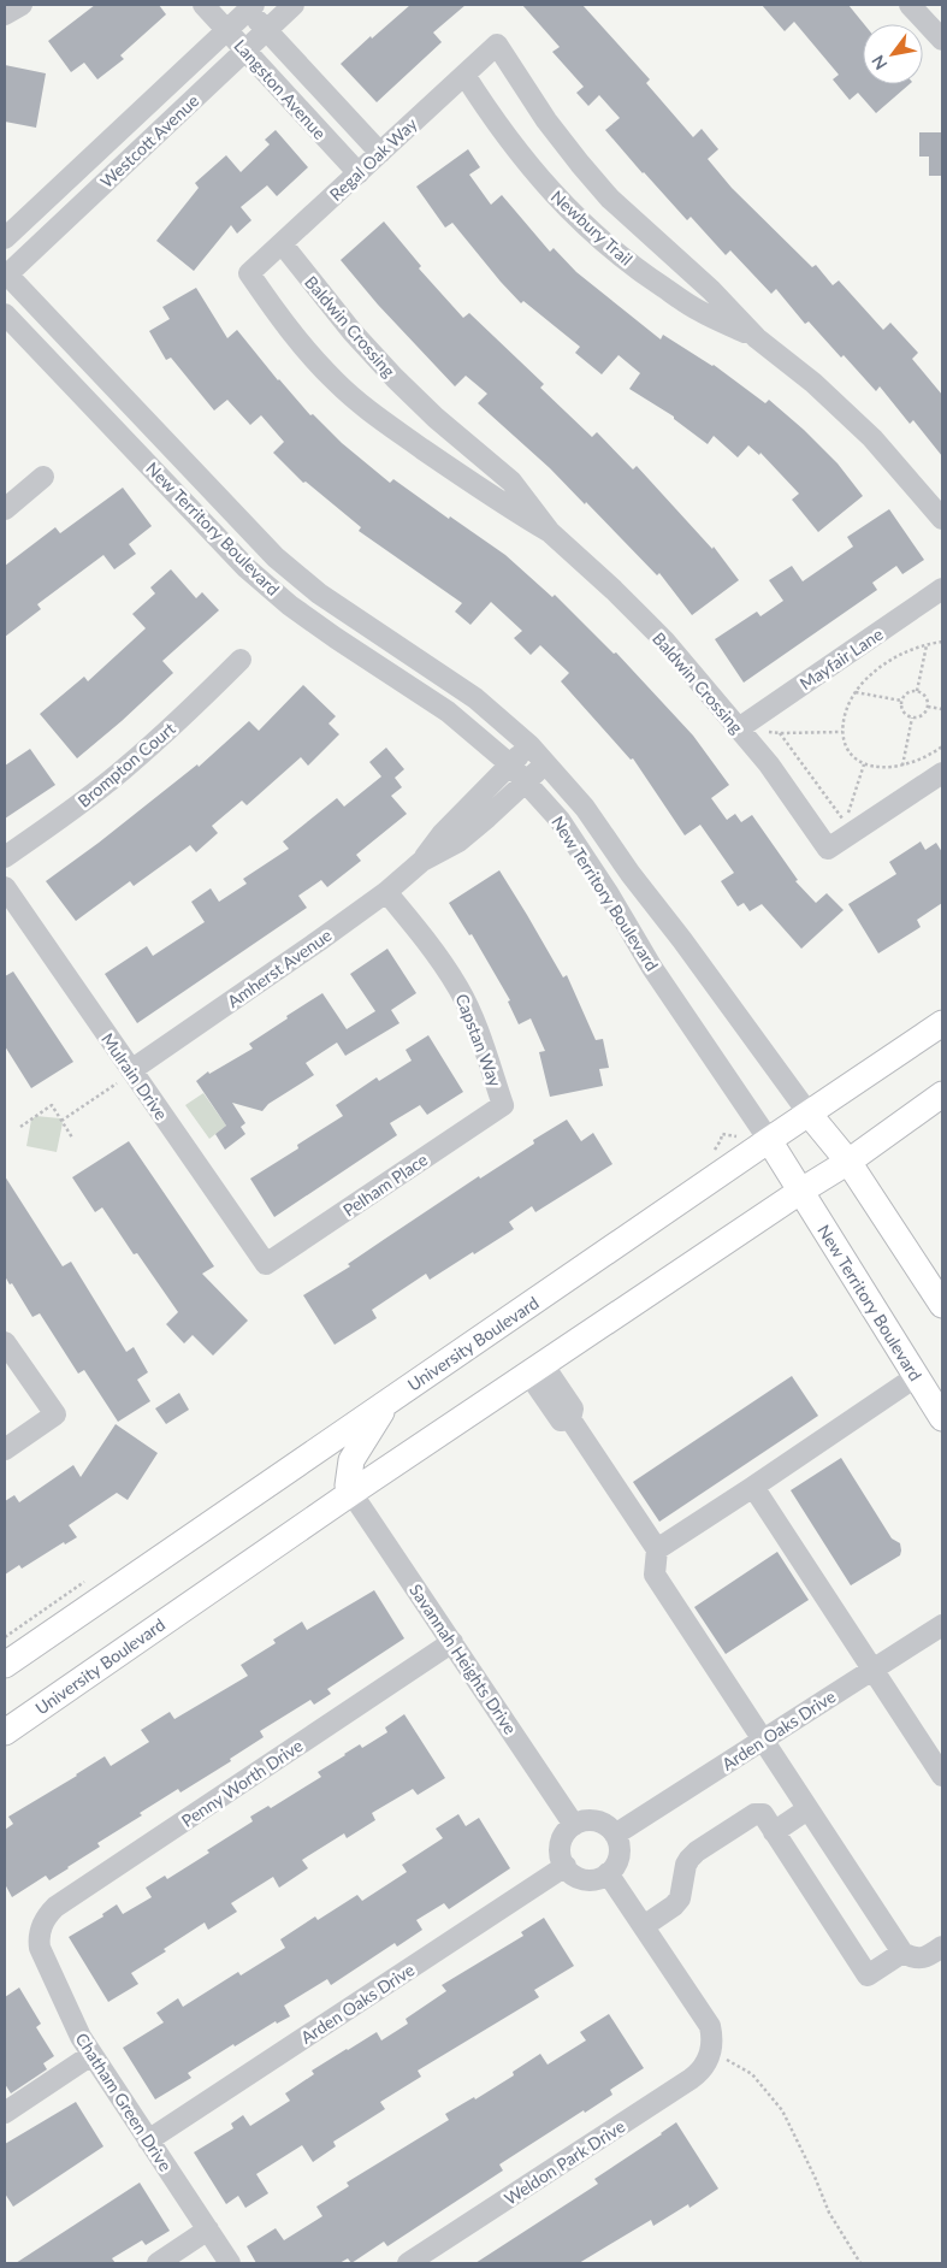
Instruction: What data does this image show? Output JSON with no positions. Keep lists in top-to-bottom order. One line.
{"streets":{"main road":["New Territory Boulevard","University Boulevard"],"street":["Langston Avenue","Westcott Avenue","Regal Oak Way","Newbury Trail","Baldwin Crossing","Mayfair Lane","Brompton Court","Amherst Avenue","Capstan Way","Mulrain Drive","Pelham Place","Savannah Heights Drive","Arden Oaks Drive","Penny Worth Drive","Chatham Green Drive","Weldon Park Drive"]},"crossings":[["Langston Avenue","Westcott Avenue"],["Langston Avenue","Regal Oak Way"],["Westcott Avenue","New Territory Boulevard"],["Regal Oak Way","Newbury Trail"],["Regal Oak Way","Baldwin Crossing"],["Baldwin Crossing","Mayfair Lane"],["New Territory Boulevard","Amherst Avenue"],["New Territory Boulevard","University Boulevard"],["Amherst Avenue","Capstan Way"],["Amherst Avenue","Mulrain Drive"],["Capstan Way","Pelham Place"],["Mulrain Drive","Pelham Place"],["University Boulevard","Savannah Heights Drive"],["Savannah Heights Drive","Arden Oaks Drive"],["Savannah Heights Drive","Penny Worth Drive"],["Arden Oaks Drive","Chatham Green Drive"],["Penny Worth Drive","Chatham Green Drive"]],"north":"bottom left"}
